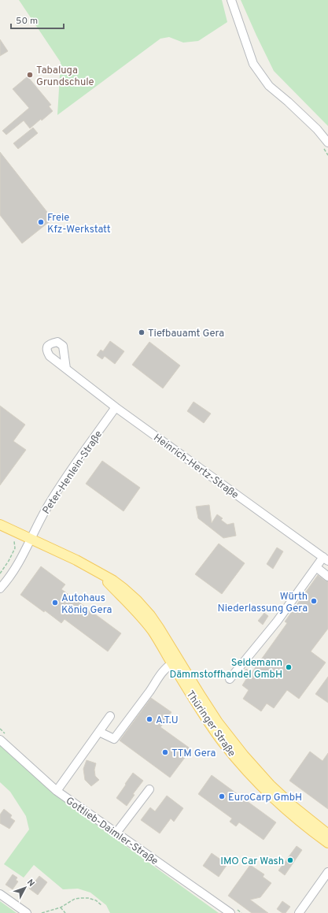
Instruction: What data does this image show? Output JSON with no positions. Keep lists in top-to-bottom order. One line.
{"streets":{"main road":["Thüringer Straße"],"street":["Heinrich-Hertz-Straße","Peter-Henlein-Straße","Gottlieb-Daimler-Straße"]},"crossings":[["Heinrich-Hertz-Straße","Peter-Henlein-Straße"],["Peter-Henlein-Straße","Thüringer Straße"]],"places":["Tabaluga Grundschule","Freie Kfz-Werkstatt","Tiefbauamt Gera","Würth Niederlassung Gera","Autohaus König Gera","Seidemann Dämmstoffhandel GmbH","A.T.U","TTM Gera","EuroCarp GmbH","IMO Car Wash"],"scale_bar":"50 m","north":"top right"}
